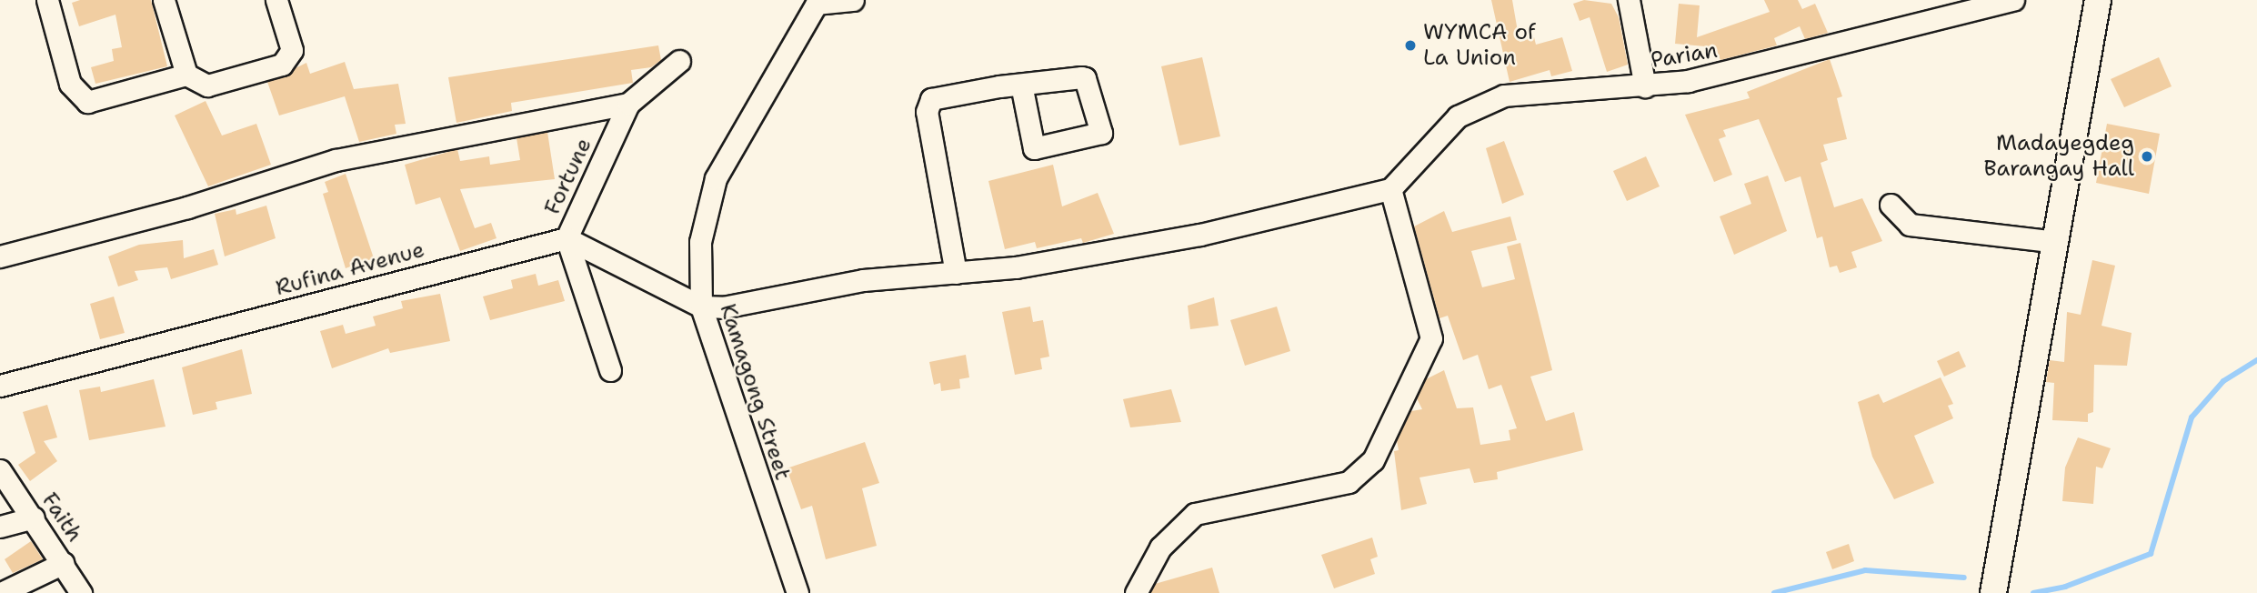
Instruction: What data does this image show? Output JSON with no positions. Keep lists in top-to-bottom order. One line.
{"streets":{"street":["Parian","Fortune","Rufina Avenue","Kamagong Street","Faith"]},"crossings":[["Fortune","Rufina Avenue"]],"places":["WYMCA of La Union","Madayegdeg Barangay Hall"]}
